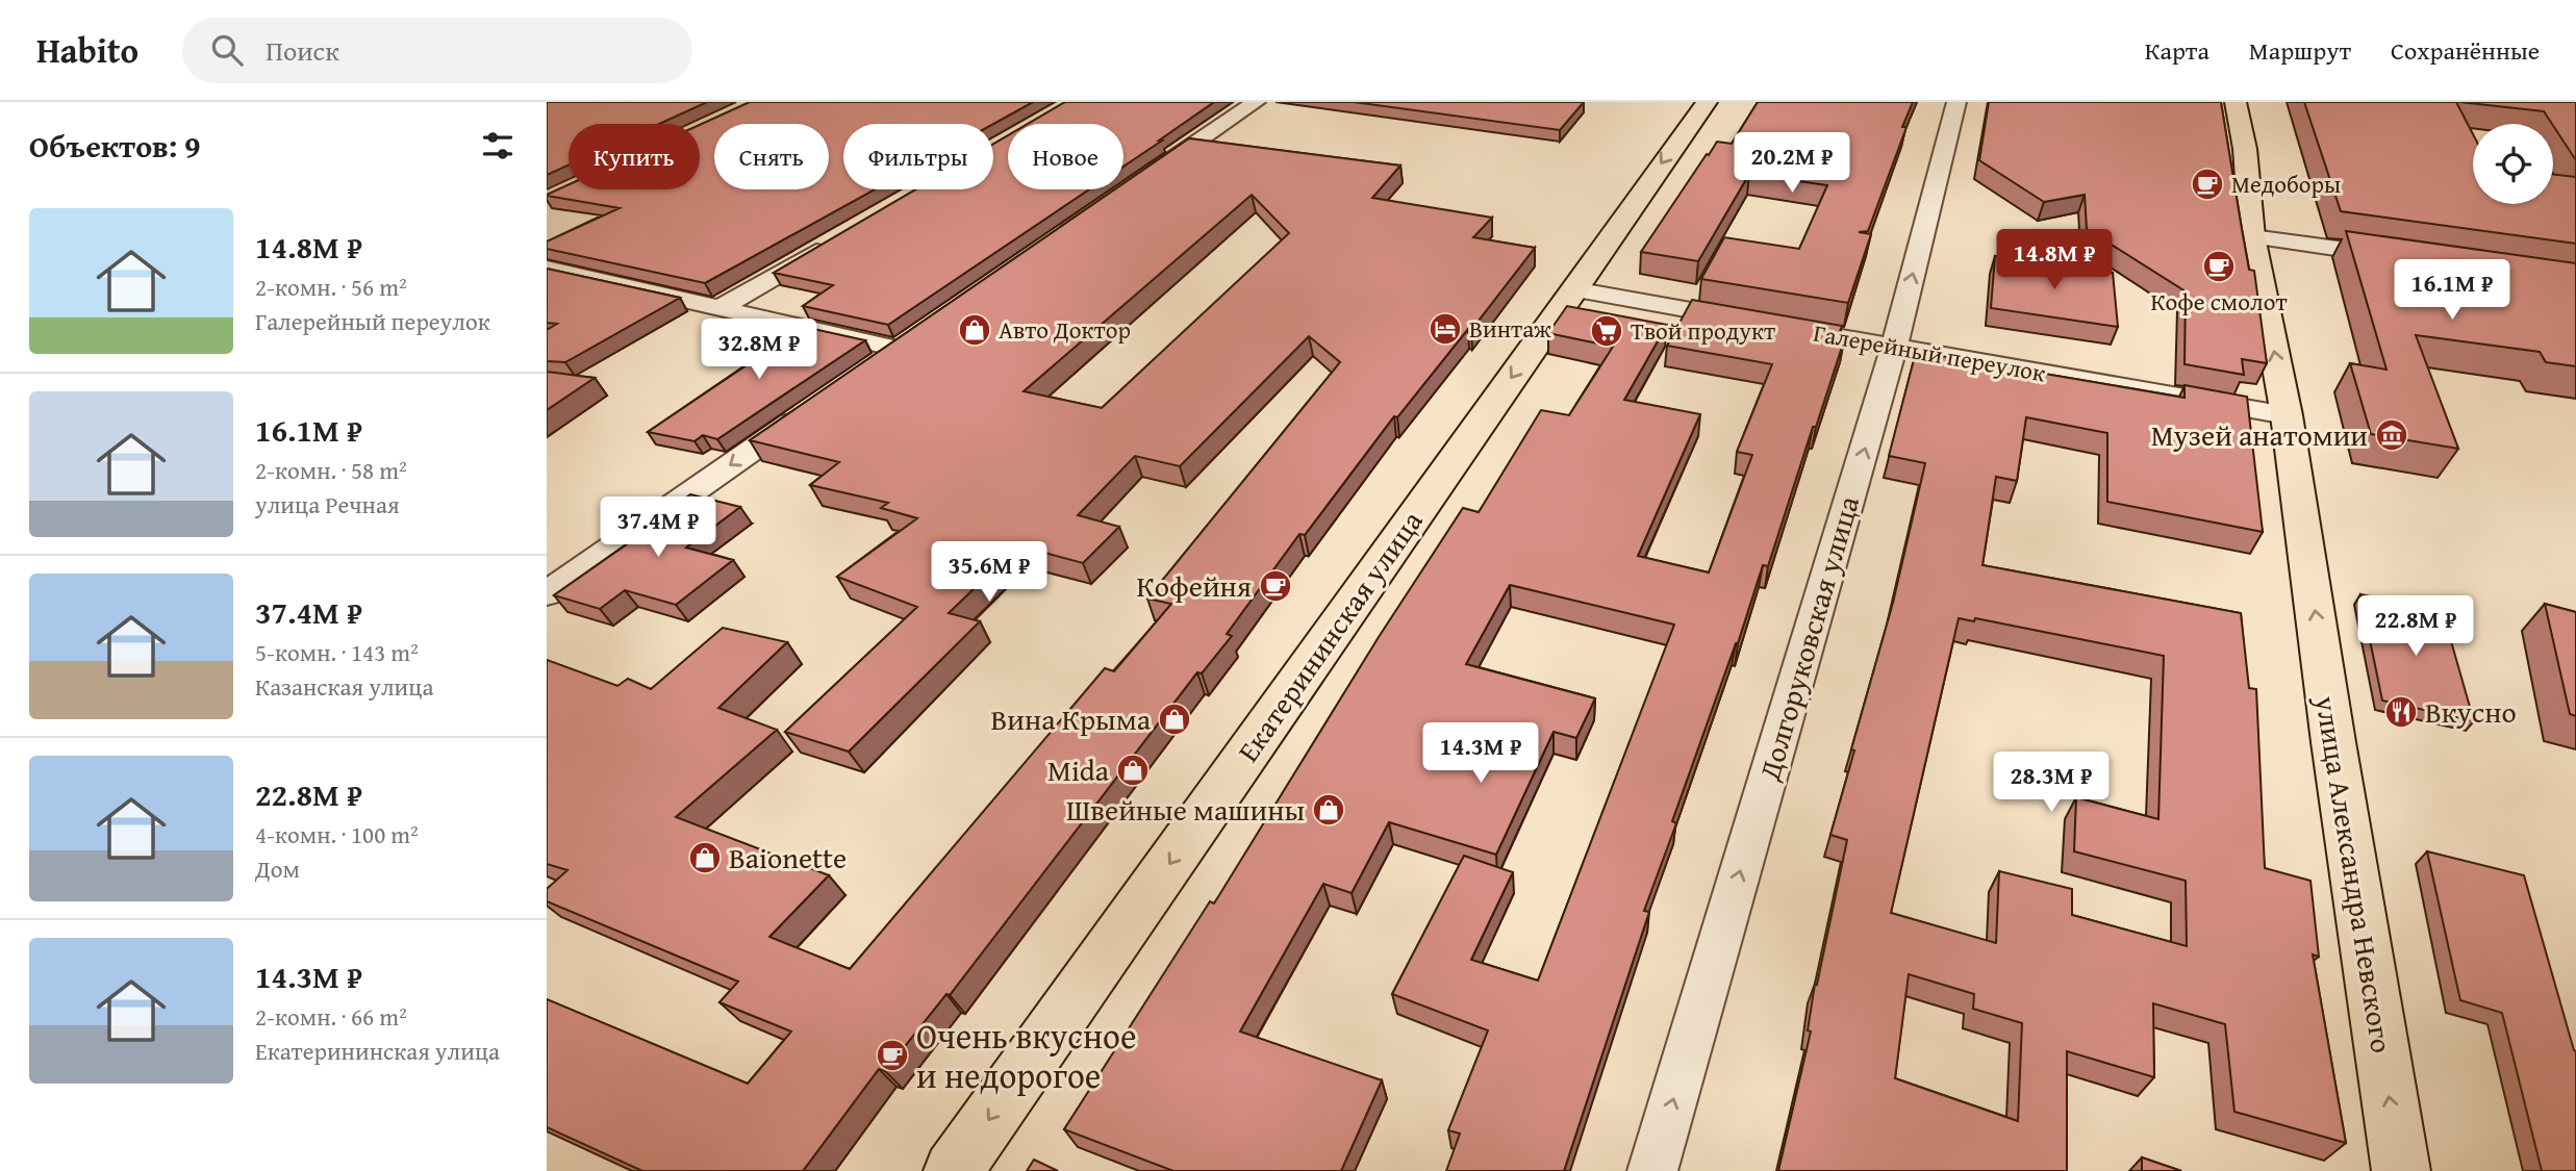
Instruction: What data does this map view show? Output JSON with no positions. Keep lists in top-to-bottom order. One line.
{"streets":{"main road":["Екатерининская улица","улица Александра Невского"],"street":["Галерейный переулок","Долгоруковская улица"]},"crossings":[["Галерейный переулок","Екатерининская улица"],["Галерейный переулок","Долгоруковская улица"],["Галерейный переулок","улица Александра Невского"]],"one_way":["Екатерининская улица","Долгоруковская улица","улица Александра Невского"],"places":{"cafe":["Медоборы","Кофе смолот","Кофейня","Очень вкусное и недорогое"],"hotel":["Винтаж"],"shop":["Авто Доктор","Вина Крыма","Mida","Швейные машины","Baionette"],"supermarket":["Твой продукт"],"museum":["Музей анатомии"],"restaurant":["Вкусно"]},"page":{"header":"Habito","search":"Поиск","nav":["Карта","Маршрут","Сохранённые"],"heading":"Объектов: 9","chip":["Купить","Снять","Фильтры","Новое"],"price":["20.2M ₽","14.8M ₽","16.1M ₽","32.8M ₽","37.4M ₽","35.6M ₽","22.8M ₽","14.3M ₽","28.3M ₽"],"list":[{"name":"14.8M ₽","note":"2-комн. · 56 m² · Галерейный переулок"},{"name":"16.1M ₽","note":"2-комн. · 58 m² · улица Речная"},{"name":"37.4M ₽","note":"5-комн. · 143 m² · Казанская улица"},{"name":"22.8M ₽","note":"4-комн. · 100 m² · Дом"},{"name":"14.3M ₽","note":"2-комн. · 66 m² · Екатерининская улица"}]}}
